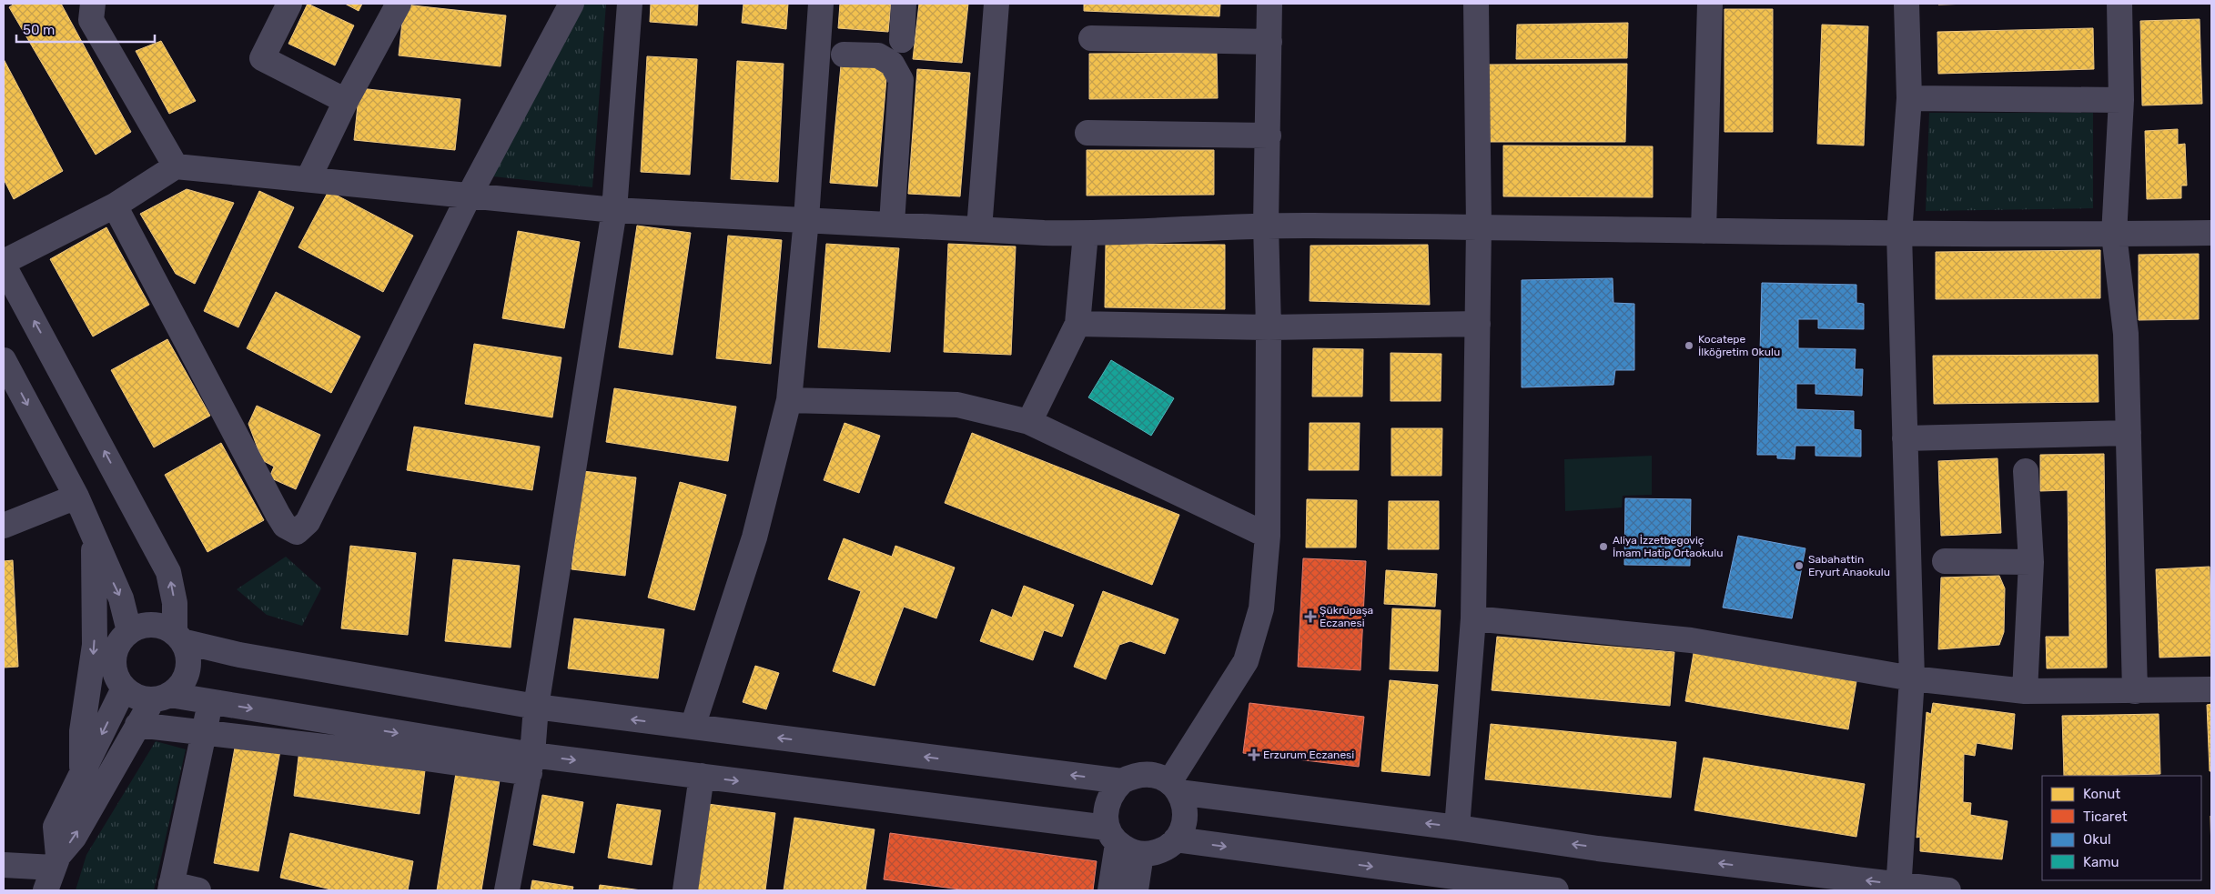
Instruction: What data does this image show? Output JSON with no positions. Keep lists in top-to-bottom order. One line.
{"places":{"other":["Kocatepe İlköğretim Okulu","Aliya İzzetbegoviç İmam Hatip Ortaokulu","Sabahattin Eryurt Anaokulu"],"health":["Şükrüpaşa Eczanesi","Erzurum Eczanesi"]},"legend":["Konut","Ticaret","Okul","Kamu"],"scale_bar":"50 m"}
